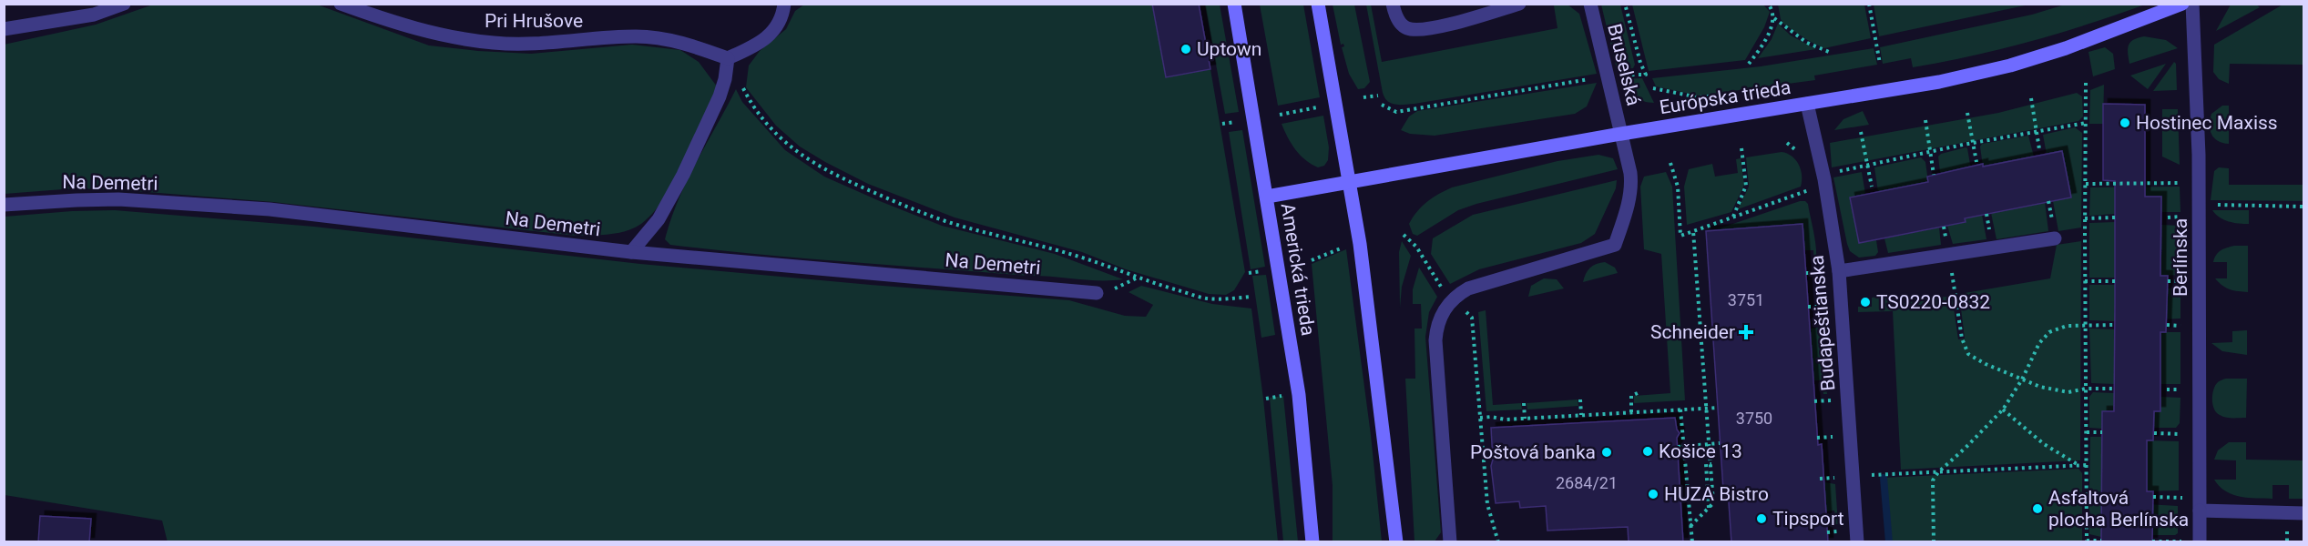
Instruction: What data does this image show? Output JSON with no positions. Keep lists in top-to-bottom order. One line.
{"streets":{"street":["Pri Hrušove","Bruselská","Európska trieda","Na Demetri","Berlínska","Americká trieda","Budapeštianska"]},"crossings":[["Bruselská","Európska trieda"],["Európska trieda","Americká trieda"],["Európska trieda","Budapeštianska"]],"places":{"other":["Uptown","Hostinec Maxiss","TS0220-0832","Košice 13","Poštová banka","HUZA Bistro","Asfaltová plocha Berlínska","Tipsport"],"health":["Schneider"]},"house_numbers":["3751","3750","2684/21"]}
